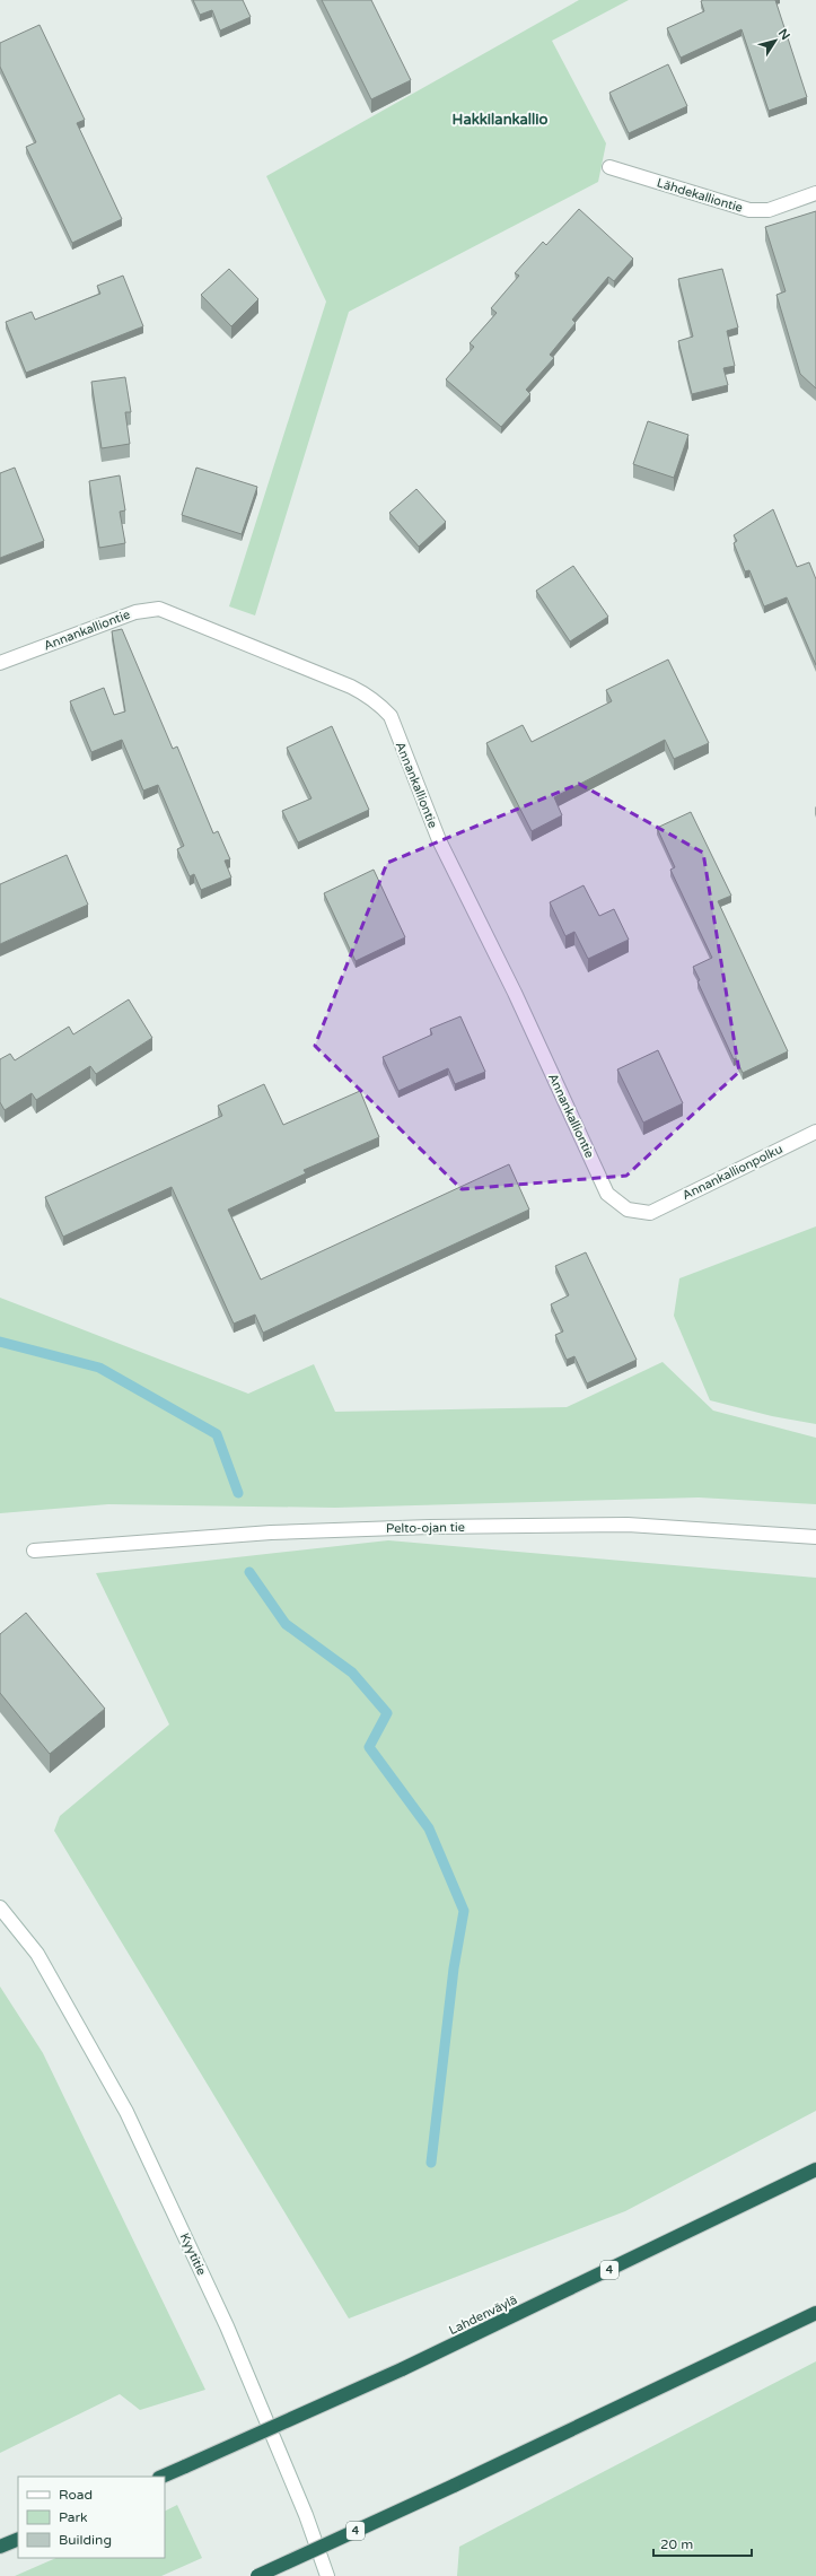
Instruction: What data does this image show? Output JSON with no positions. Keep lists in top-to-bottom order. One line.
{"streets":{"highway":["4","Lahdenväylä"],"street":["Lähdekalliontie","Annankalliontie","Annankallionpolku","Pelto-ojan tie","Kyytitie"]},"crossings":[["Annankalliontie","Annankallionpolku"]],"districts":["Hakkilankallio"],"legend":["Road","Park","Building"],"scale_bar":"20 m","north":"top right"}
